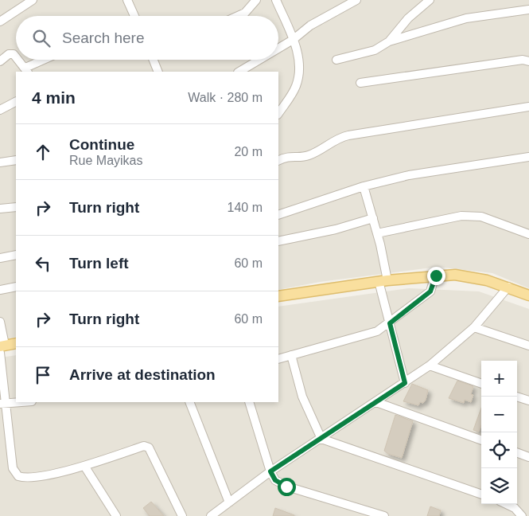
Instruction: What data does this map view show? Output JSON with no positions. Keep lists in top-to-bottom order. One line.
{"page":{"search":"Search here","heading":["4 min","Walk · 280 m"],"list":[["Continue","Rue Mayikas","20 m"],["Turn right","140 m"],["Turn left","60 m"],["Turn right","60 m"],"Arrive at destination"],"map_buttons":["+","−"]}}
